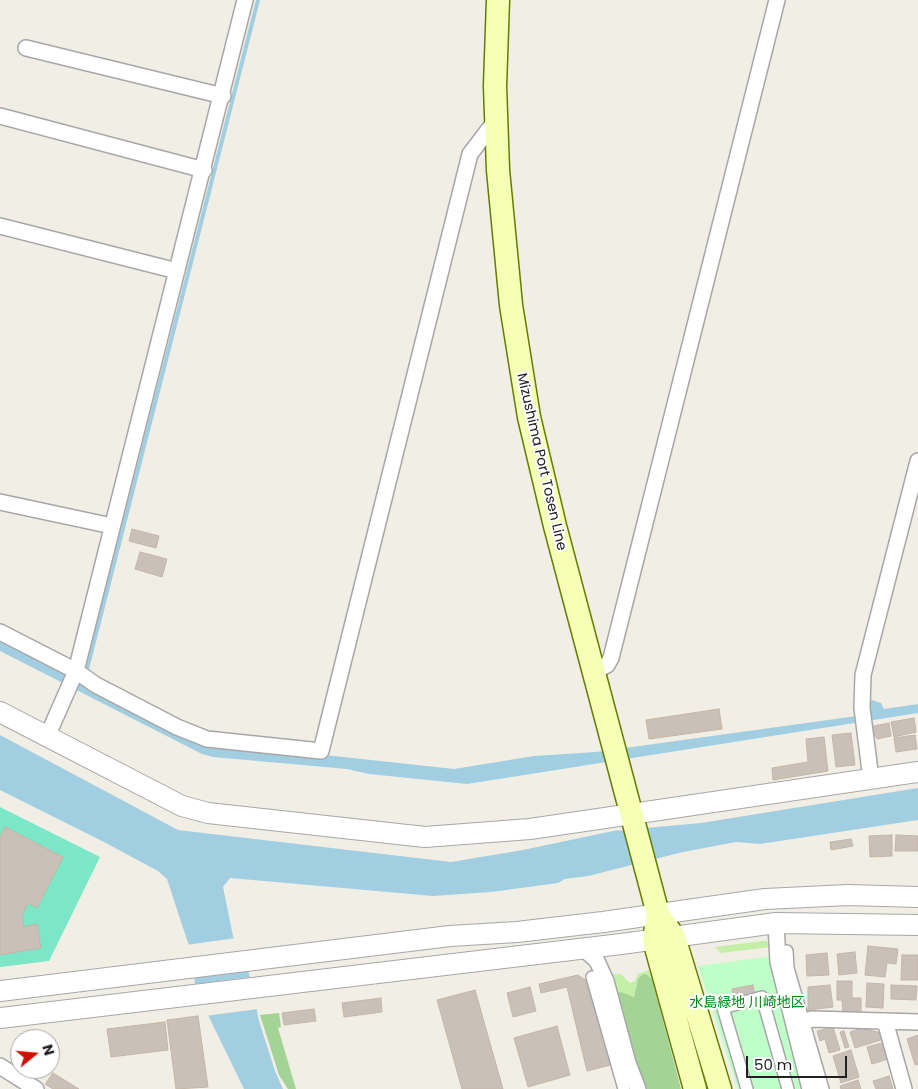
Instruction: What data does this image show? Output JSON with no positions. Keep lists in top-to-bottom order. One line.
{"streets":{"main road":["Mizushima Port Tosen Line"]},"parks":["水島緑地 川崎地区"],"scale_bar":"50 m","north":"right"}
